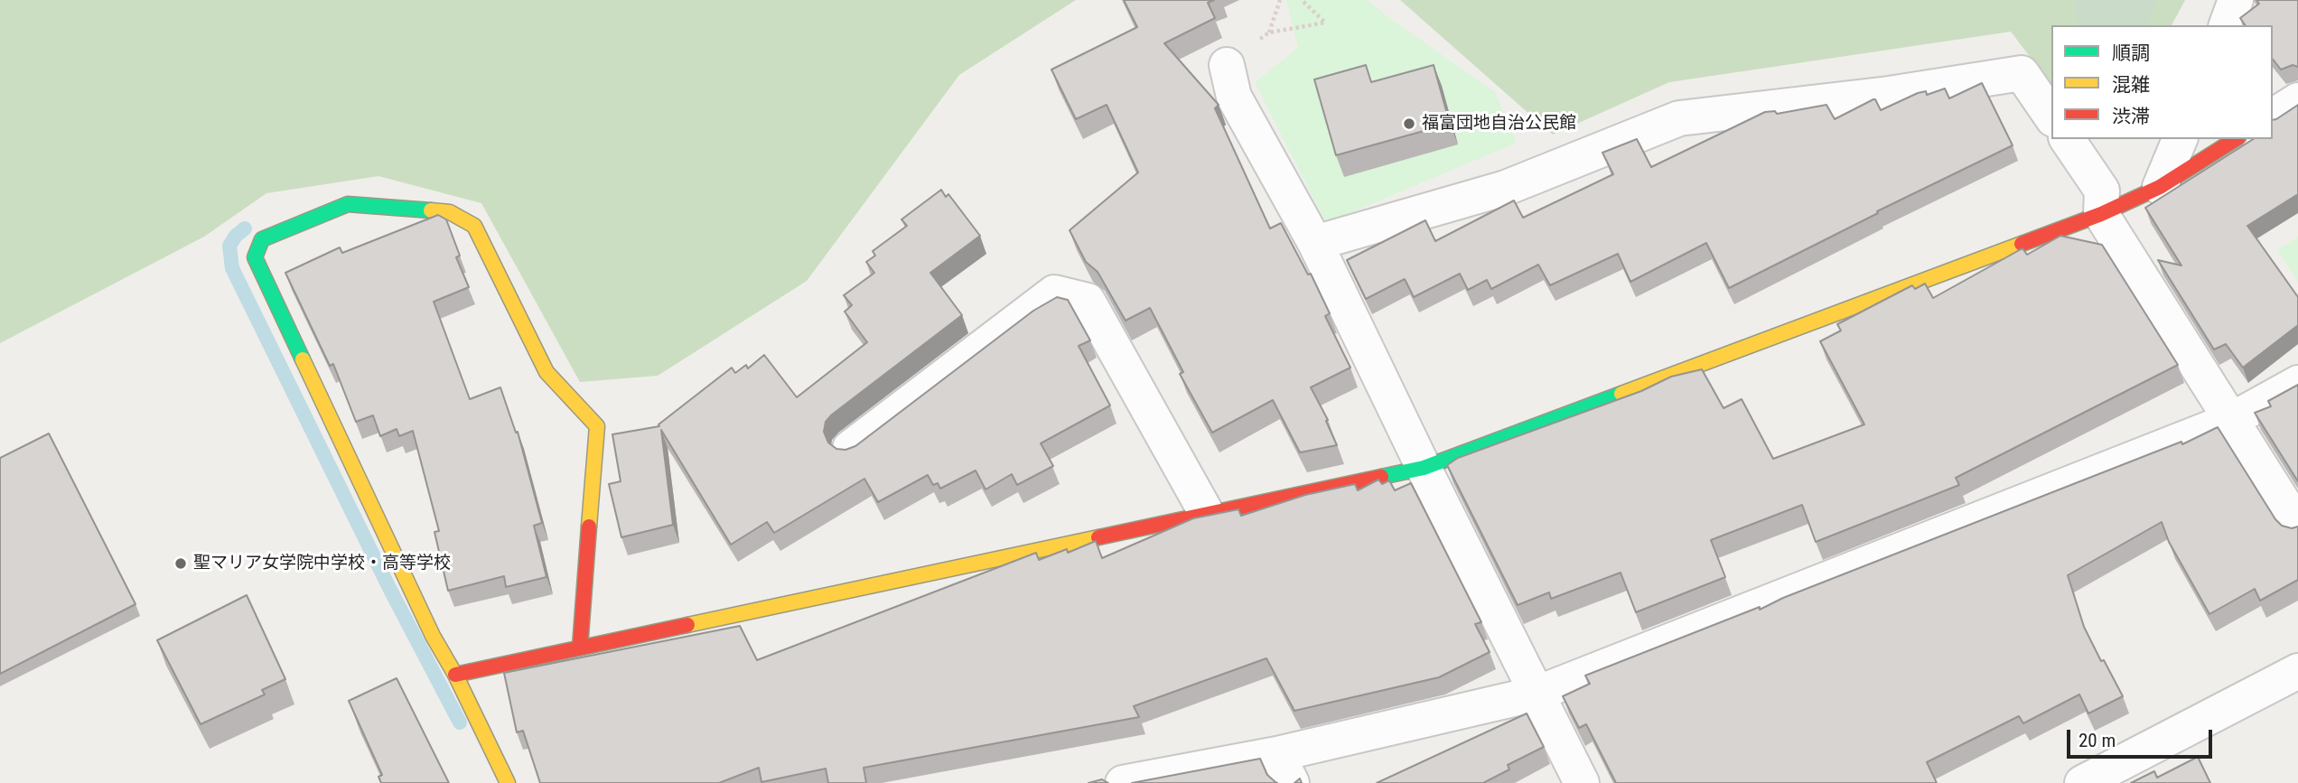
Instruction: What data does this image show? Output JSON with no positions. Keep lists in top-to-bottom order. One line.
{"places":["福富団地自治公民館","聖マリア女学院中学校・高等学校"],"legend":["順調","混雑","渋滞"],"scale_bar":"20 m"}
